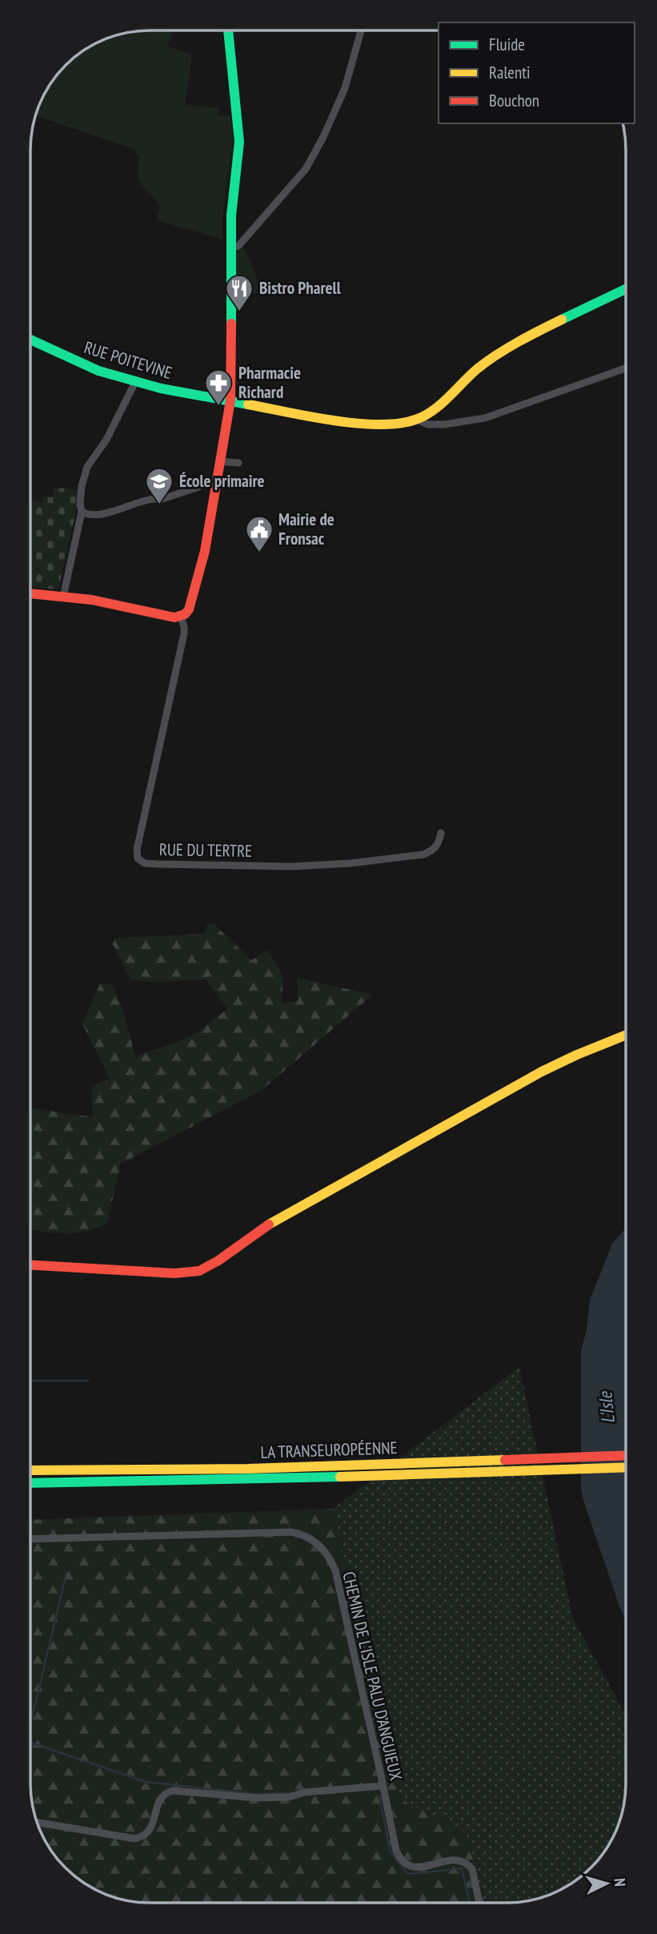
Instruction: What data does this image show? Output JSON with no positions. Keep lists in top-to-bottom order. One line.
{"streets":{"main road":["RUE POITEVINE","LA TRANSEUROPÉENNE"],"street":["RUE DU TERTRE","CHEMIN DE L'ISLE PALU D’ANGUIEUX"]},"water":["L'Isle"],"places":{"restaurant":["Bistro Pharell"],"pharmacy":["Pharmacie Richard"],"school or university":["École primaire"],"public building":["Mairie de Fronsac"]},"legend":["Fluide","Ralenti","Bouchon"],"north":"right"}
